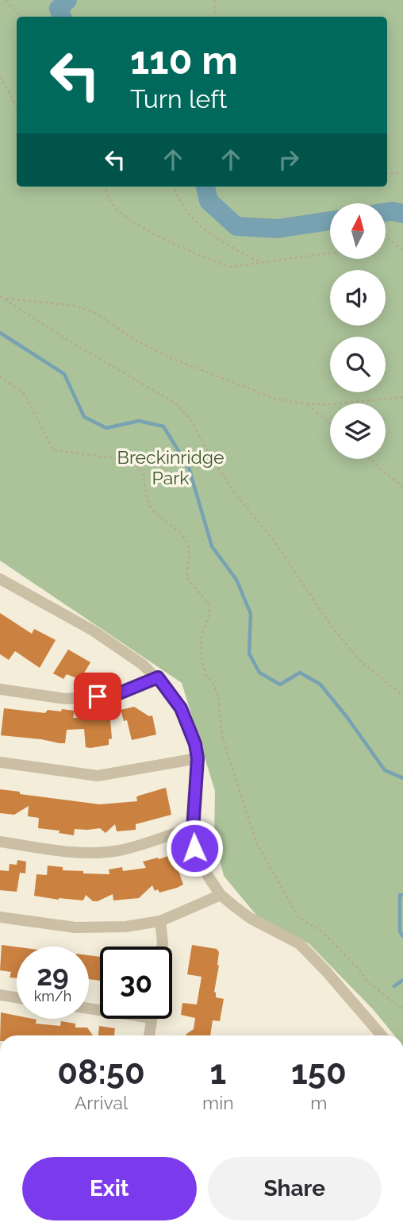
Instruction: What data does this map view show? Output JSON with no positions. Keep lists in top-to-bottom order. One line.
{"parks":["Breckinridge Park"],"north":"top","page":{"turn":["110 m","Turn left"],"speed":"29 km/h","limit":"30","eta":["08:50","Arrival","1","min","150","m"],"buttons":["Exit","Share"]}}
